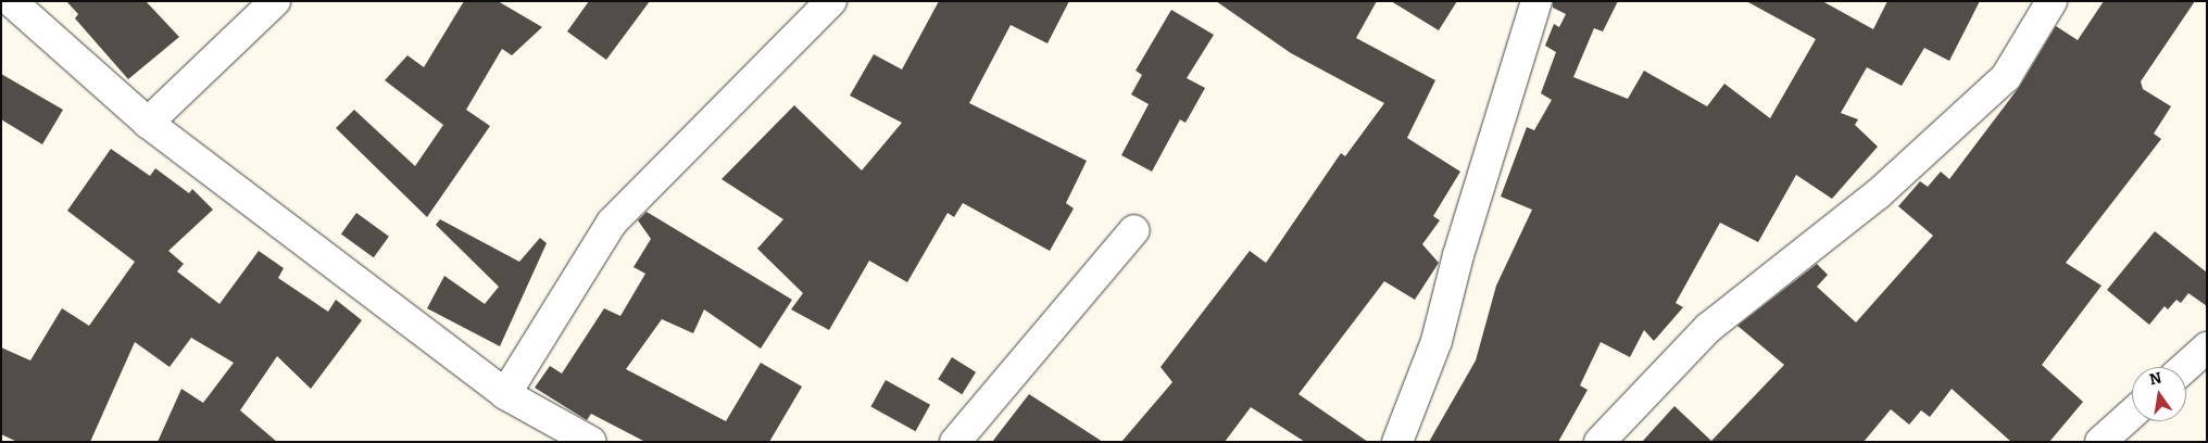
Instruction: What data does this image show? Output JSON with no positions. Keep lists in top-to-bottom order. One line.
{"north":"top"}
